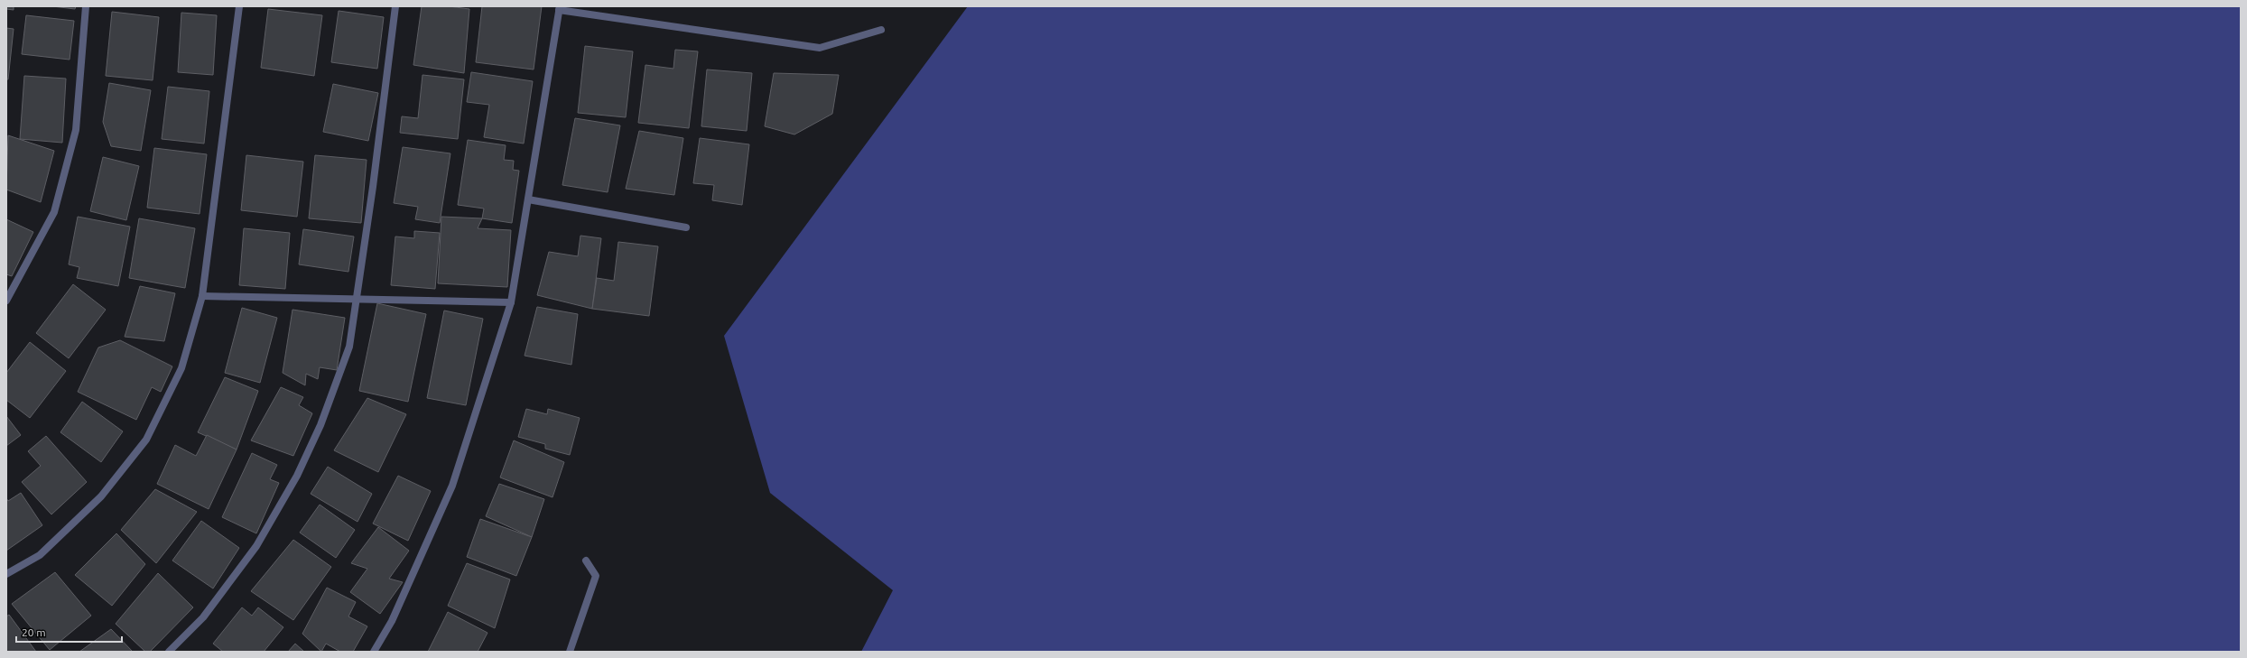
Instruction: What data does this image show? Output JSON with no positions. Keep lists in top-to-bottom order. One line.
{"scale_bar":"20 m"}
